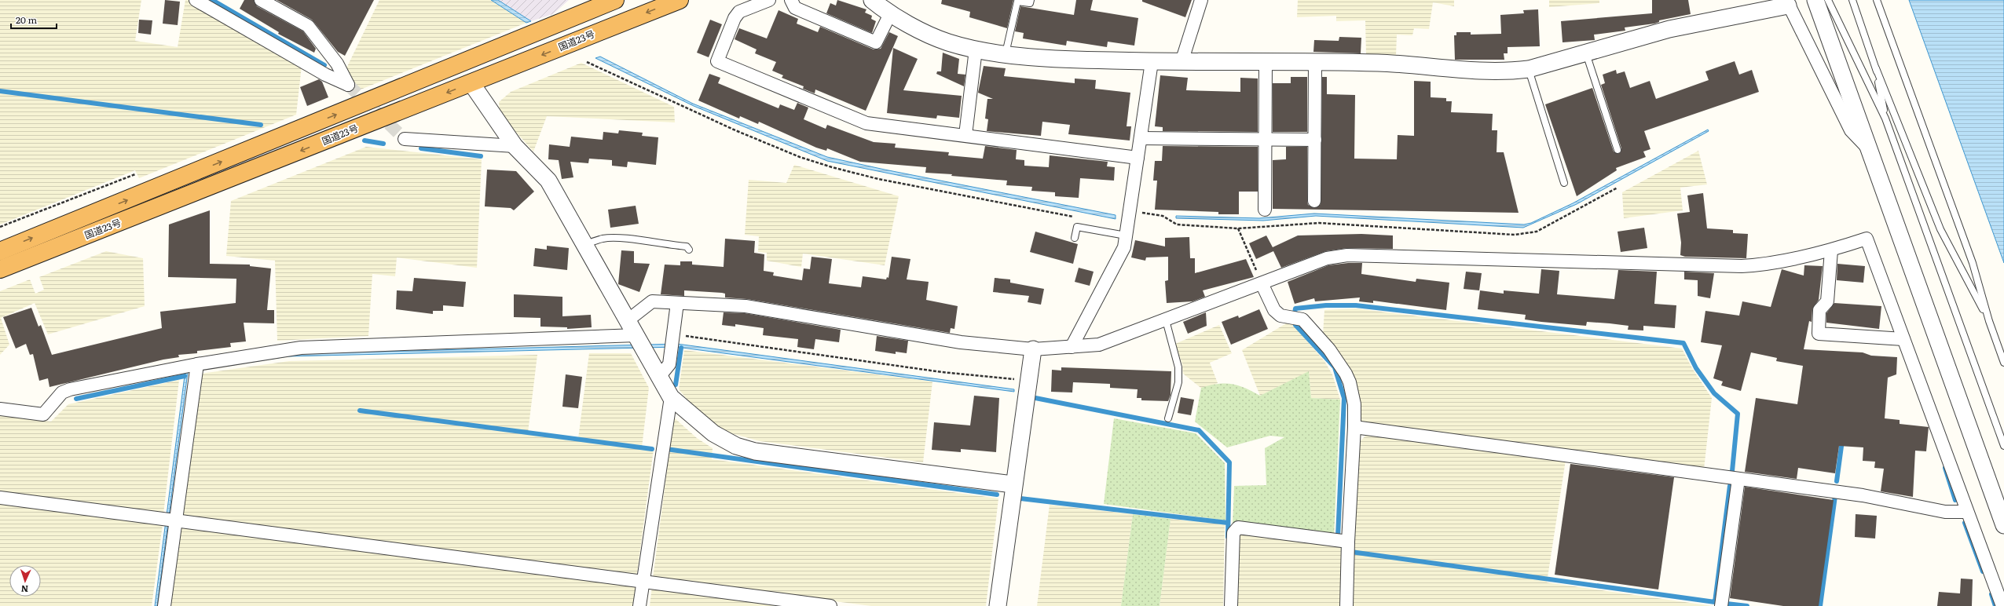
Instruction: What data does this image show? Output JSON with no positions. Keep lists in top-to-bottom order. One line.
{"streets":{"highway":["国道23号"]},"scale_bar":"20 m","north":"bottom"}
